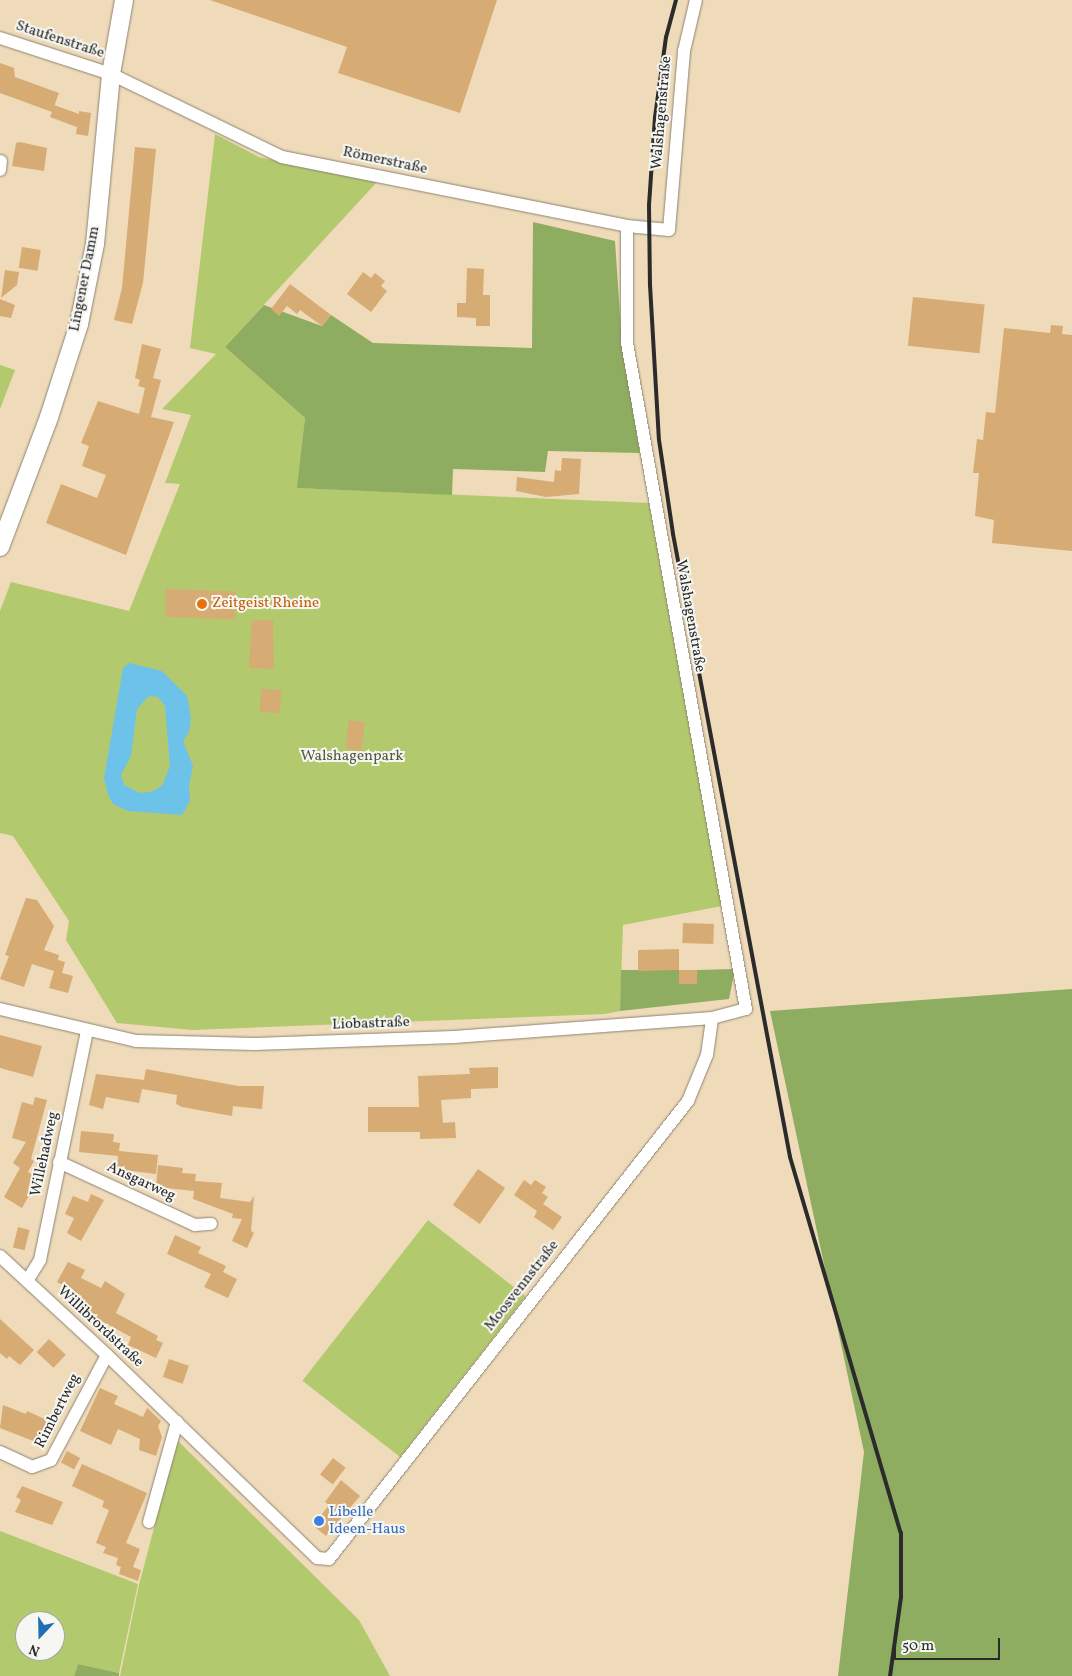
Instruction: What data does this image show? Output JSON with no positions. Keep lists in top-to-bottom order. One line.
{"streets":{"main road":["Lingener Damm"],"street":["Staufenstraße","Walshagenstraße","Römerstraße","Liobastraße","Willehadweg","Ansgarweg","Moosvennstraße","Willibrordstraße","Rimbertweg"]},"crossings":[["Staufenstraße","Römerstraße"],["Staufenstraße","Lingener Damm"],["Walshagenstraße","Römerstraße"],["Walshagenstraße","Liobastraße"],["Römerstraße","Lingener Damm"],["Liobastraße","Willehadweg"],["Liobastraße","Moosvennstraße"],["Willehadweg","Ansgarweg"],["Willehadweg","Willibrordstraße"],["Moosvennstraße","Willibrordstraße"],["Willibrordstraße","Rimbertweg"]],"parks":["Walshagenpark"],"places":["Zeitgeist Rheine","Libelle Ideen-Haus"],"scale_bar":"50 m","north":"bottom"}
